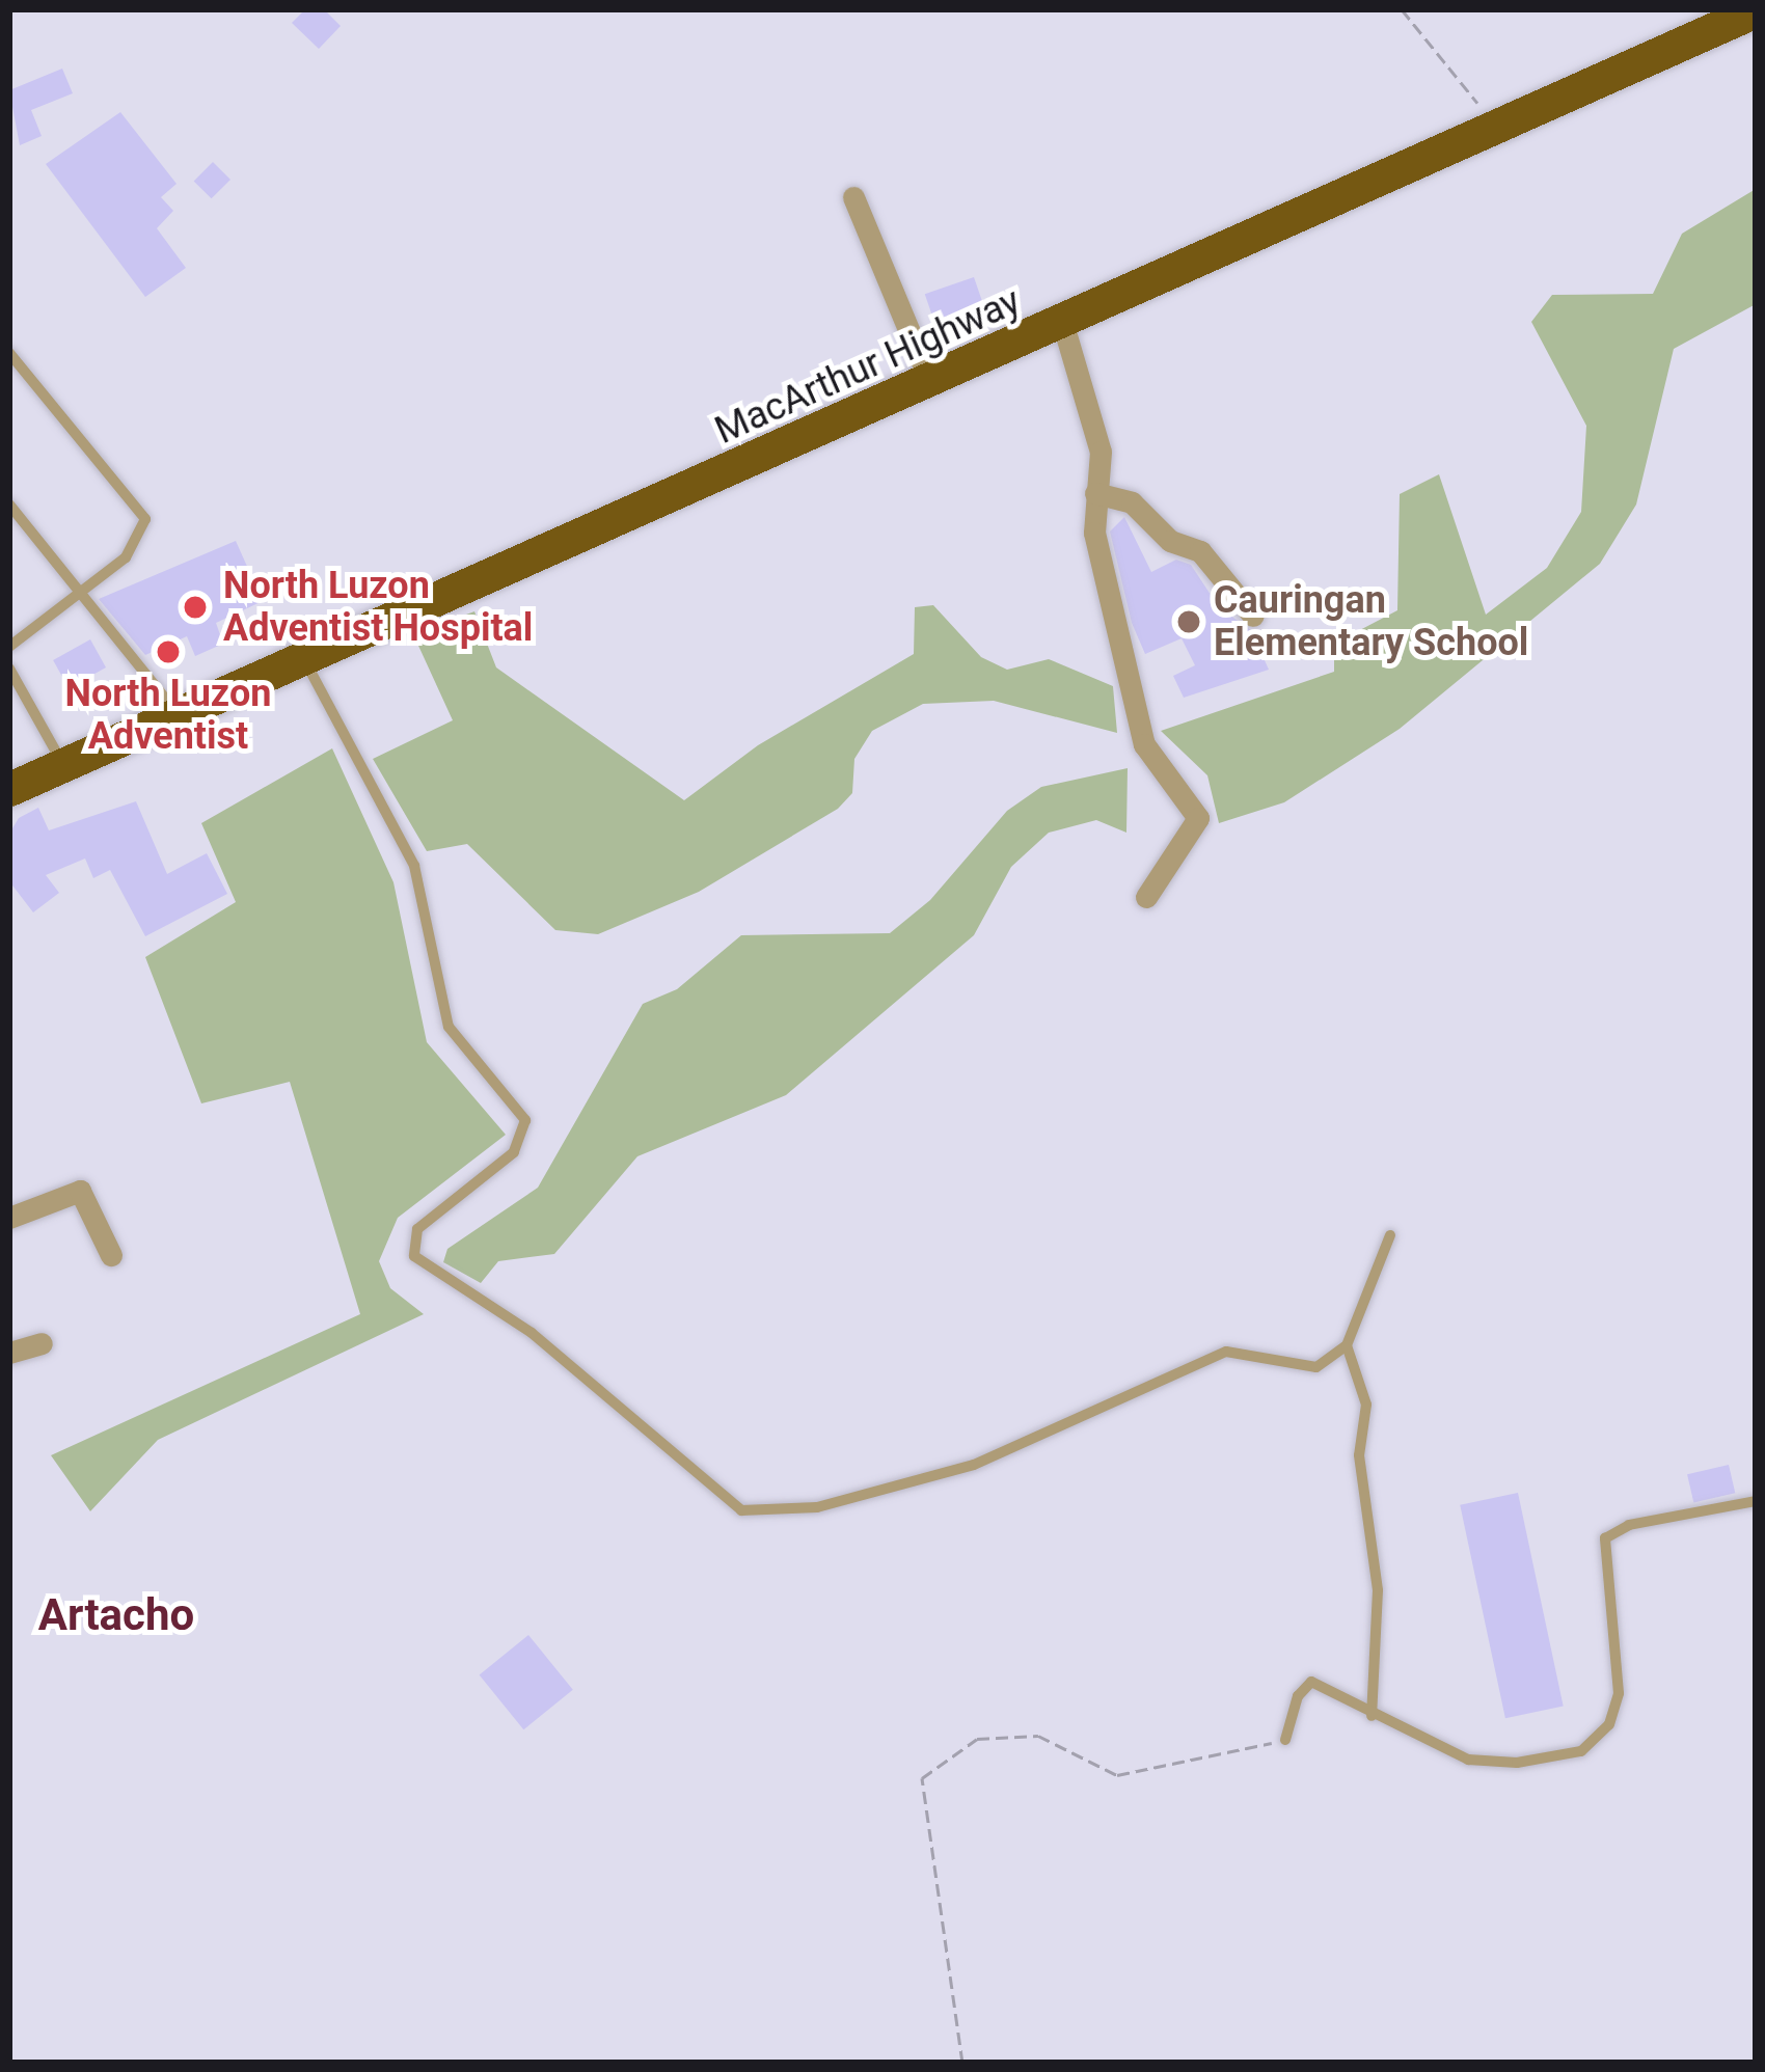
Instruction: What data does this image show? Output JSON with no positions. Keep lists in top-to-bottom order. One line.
{"streets":{"highway":["MacArthur Highway"]},"districts":["Artacho"],"places":["North Luzon Adventist Hospital","Cauringan Elementary School","North Luzon Adventist"]}
